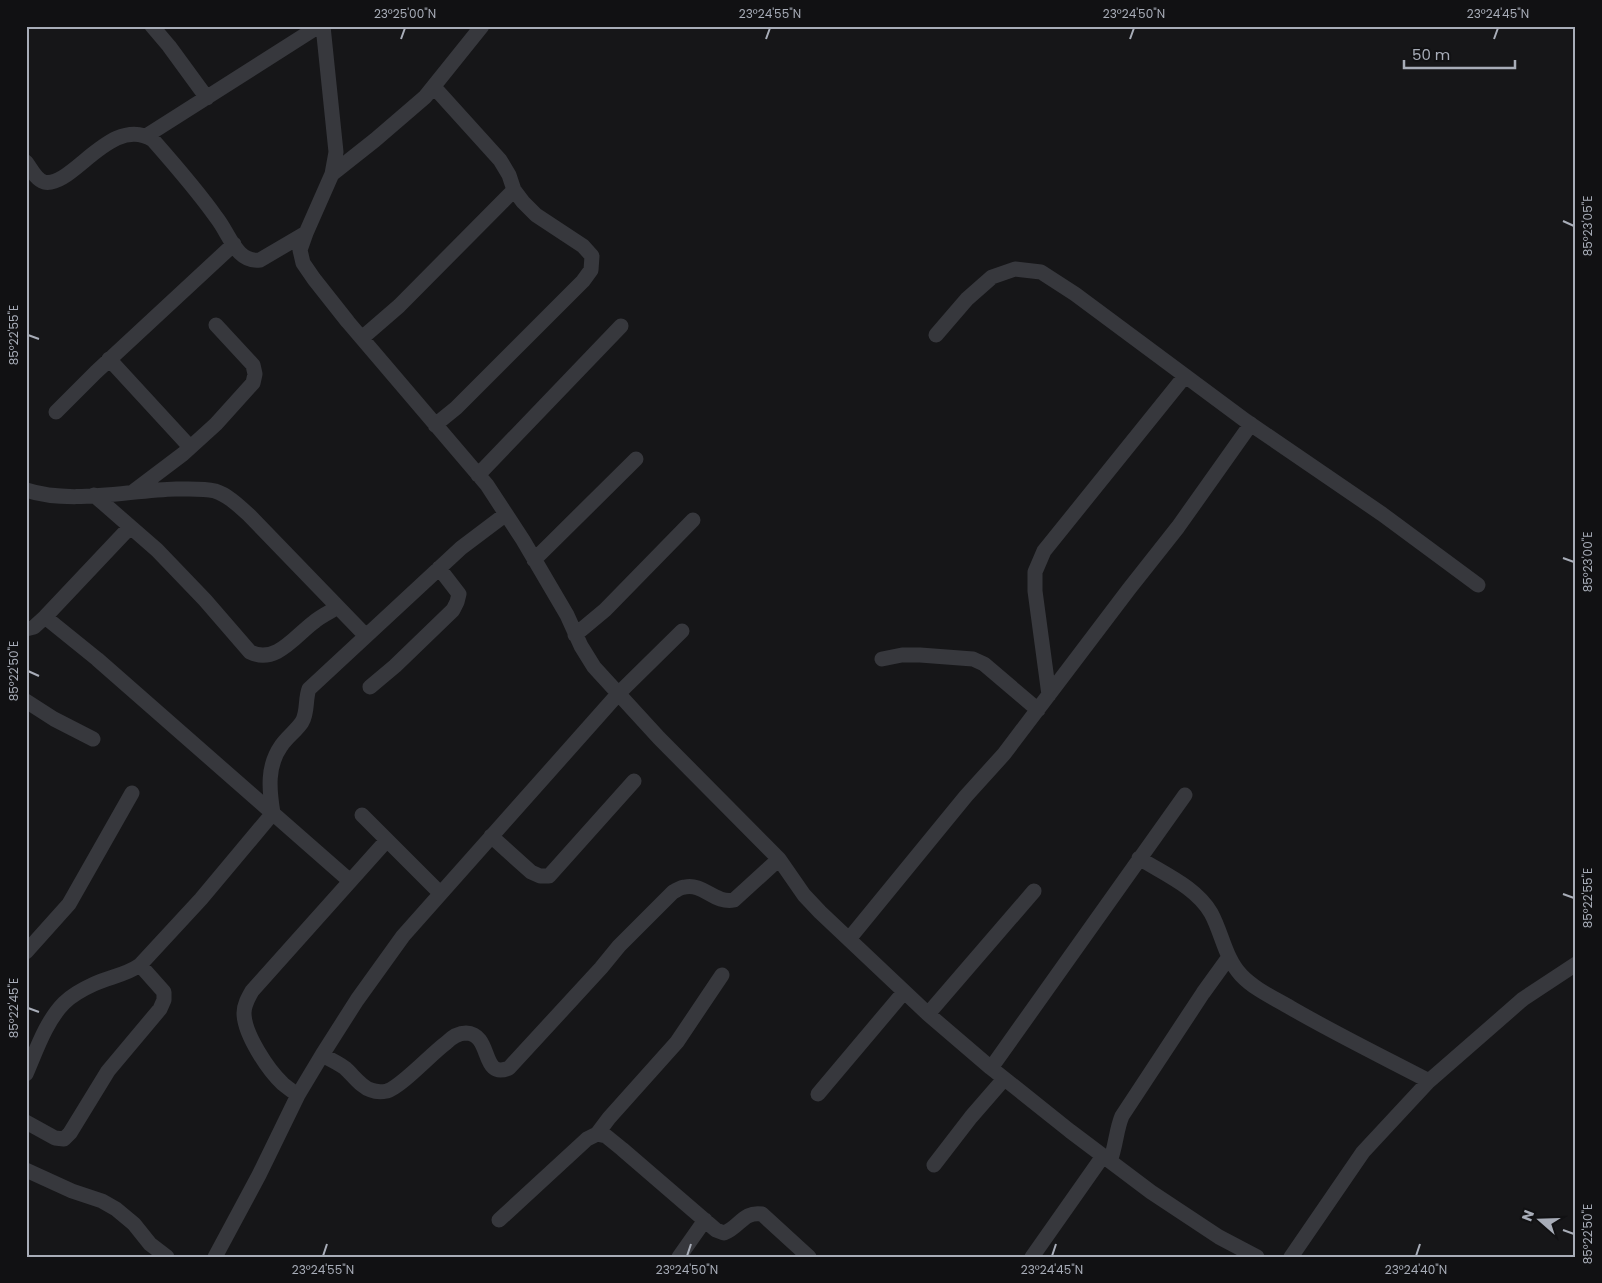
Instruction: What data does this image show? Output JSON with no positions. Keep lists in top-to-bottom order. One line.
{"scale_bar":"50 m","north":"left","coordinates":["23°25'00\"N","23°24'55\"N","23°24'50\"N","23°24'45\"N","85°23'05\"E","85°22'55\"E","85°23'00\"E","85°22'50\"E","85°22'45\"E","23°24'40\"N"]}
